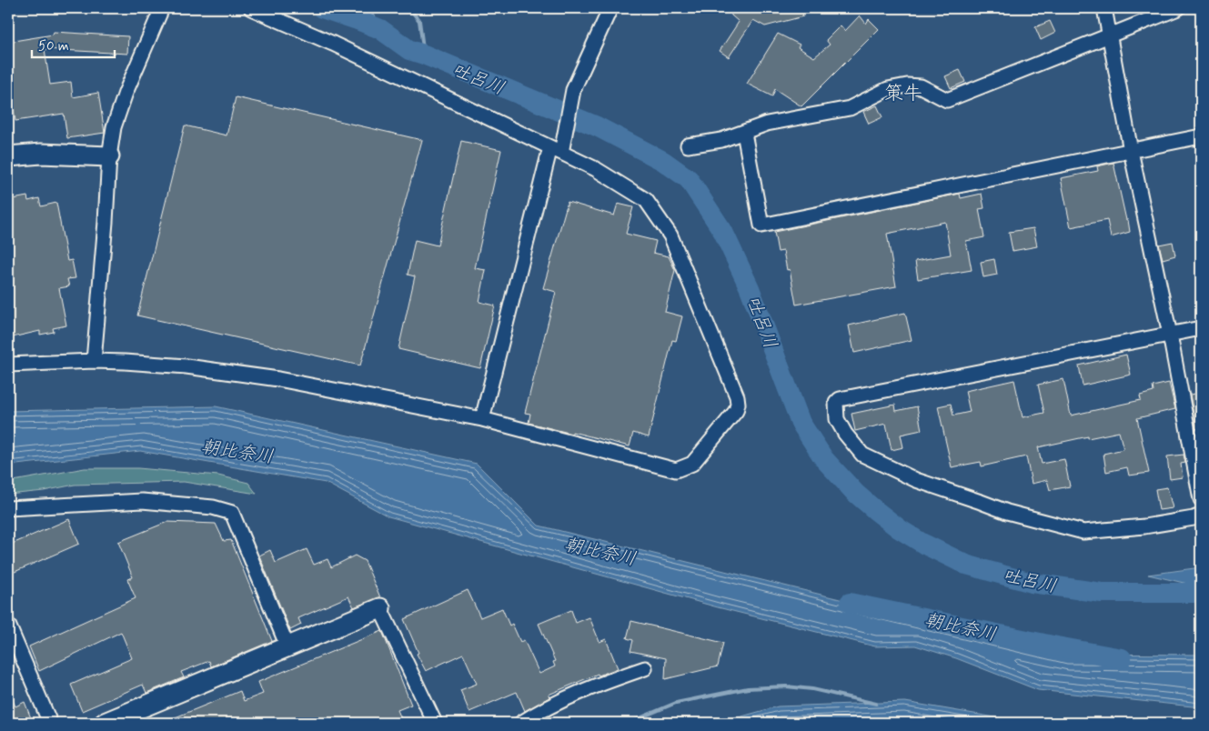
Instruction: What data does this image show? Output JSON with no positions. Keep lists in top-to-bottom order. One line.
{"districts":["策牛"],"water":["吐呂川","朝比奈川"],"scale_bar":"50 m"}
